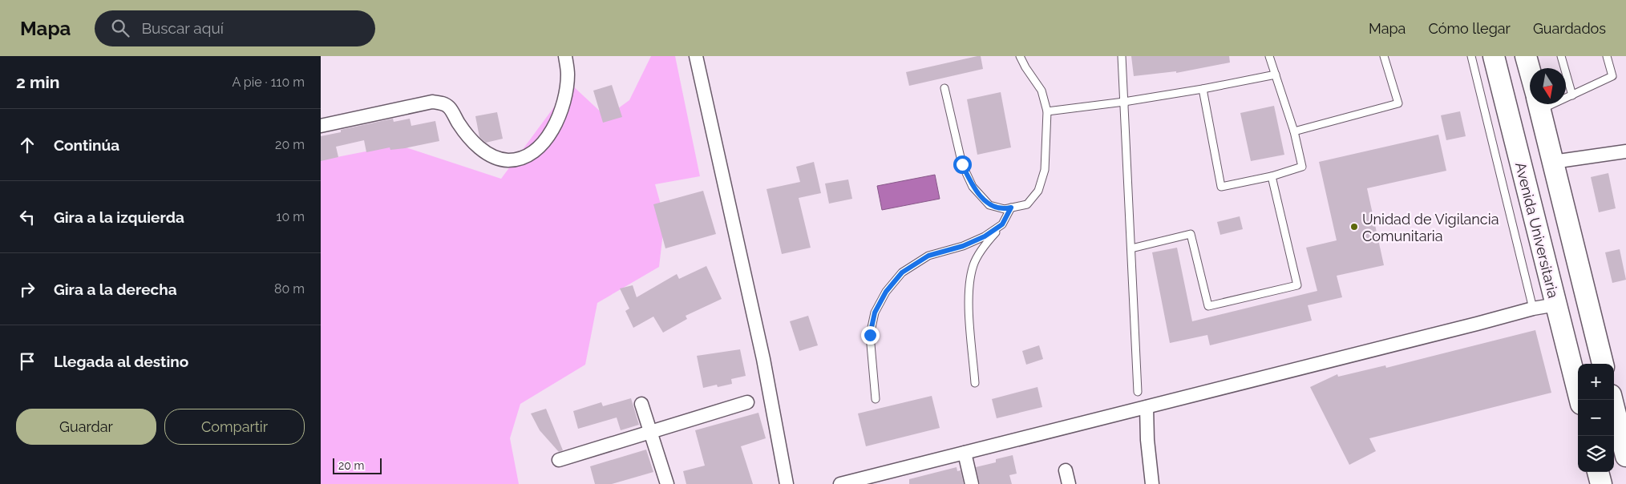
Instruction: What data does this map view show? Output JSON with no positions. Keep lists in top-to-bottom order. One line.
{"streets":{"main road":["Avenida Universitaria"]},"places":["Unidad de Vigilancia Comunitaria"],"scale_bar":"20 m","north":"bottom","page":{"header":"Mapa","search":"Buscar aquí","nav":["Mapa","Cómo llegar","Guardados"],"heading":["2 min","A pie · 110 m"],"list":[["Continúa","20 m"],["Gira a la izquierda","10 m"],["Gira a la derecha","80 m"],"Llegada al destino"],"map_buttons":["+","−"],"buttons":["Guardar","Compartir"],"scale":"20 m"}}
